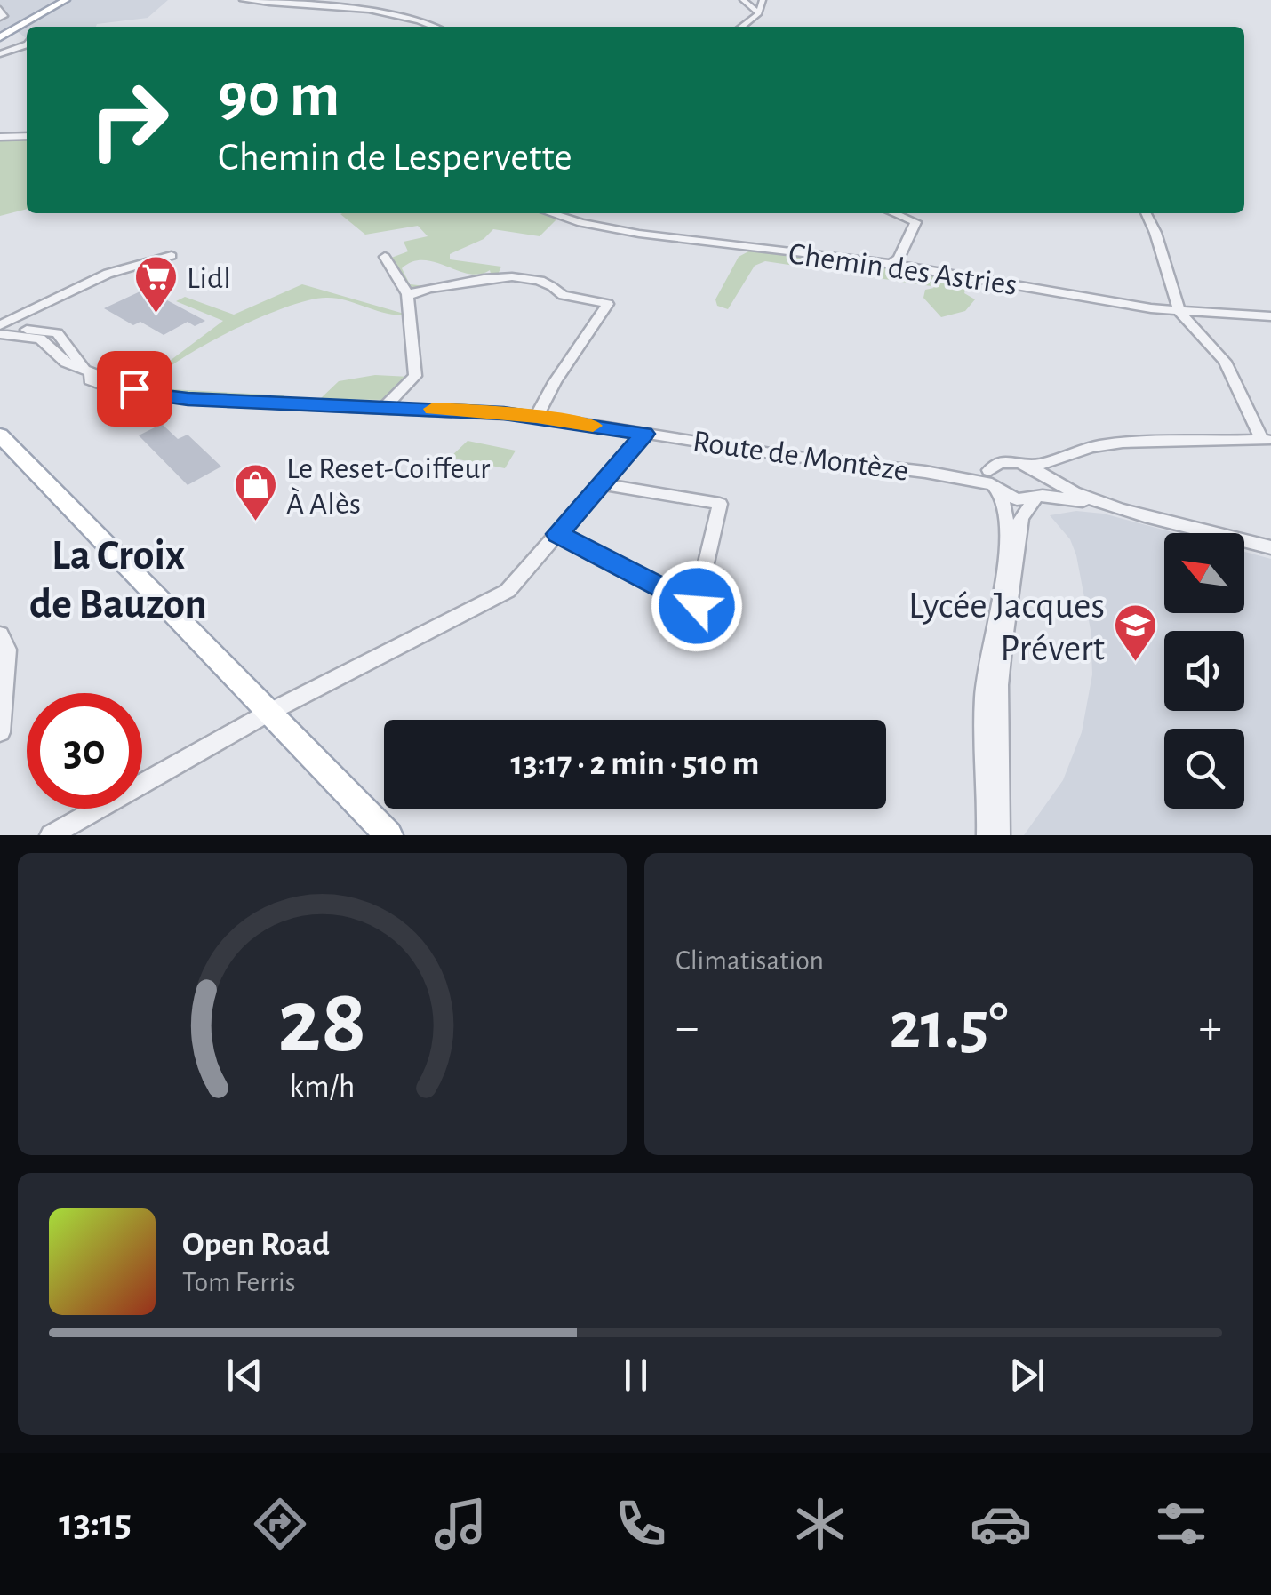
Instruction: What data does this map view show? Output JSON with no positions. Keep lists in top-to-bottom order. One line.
{"streets":{"street":["Chemin des Astries","Route de Montèze"]},"districts":["La Croix de Bauzon"],"places":{"supermarket":["Lidl"],"shop":["Le Reset-Coiffeur À Alès"],"school or university":["Lycée Jacques Prévert"]},"north":"top left","page":{"turn":["90 m","Chemin de Lespervette"],"limit":"30","trip":"13:17 · 2 min · 510 m","tile":"Climatisation","heat":["−","21.5°","+"],"song":["Open Road","Tom Ferris"],"tabs":"13:15","gauge":["28","km/h"]}}
